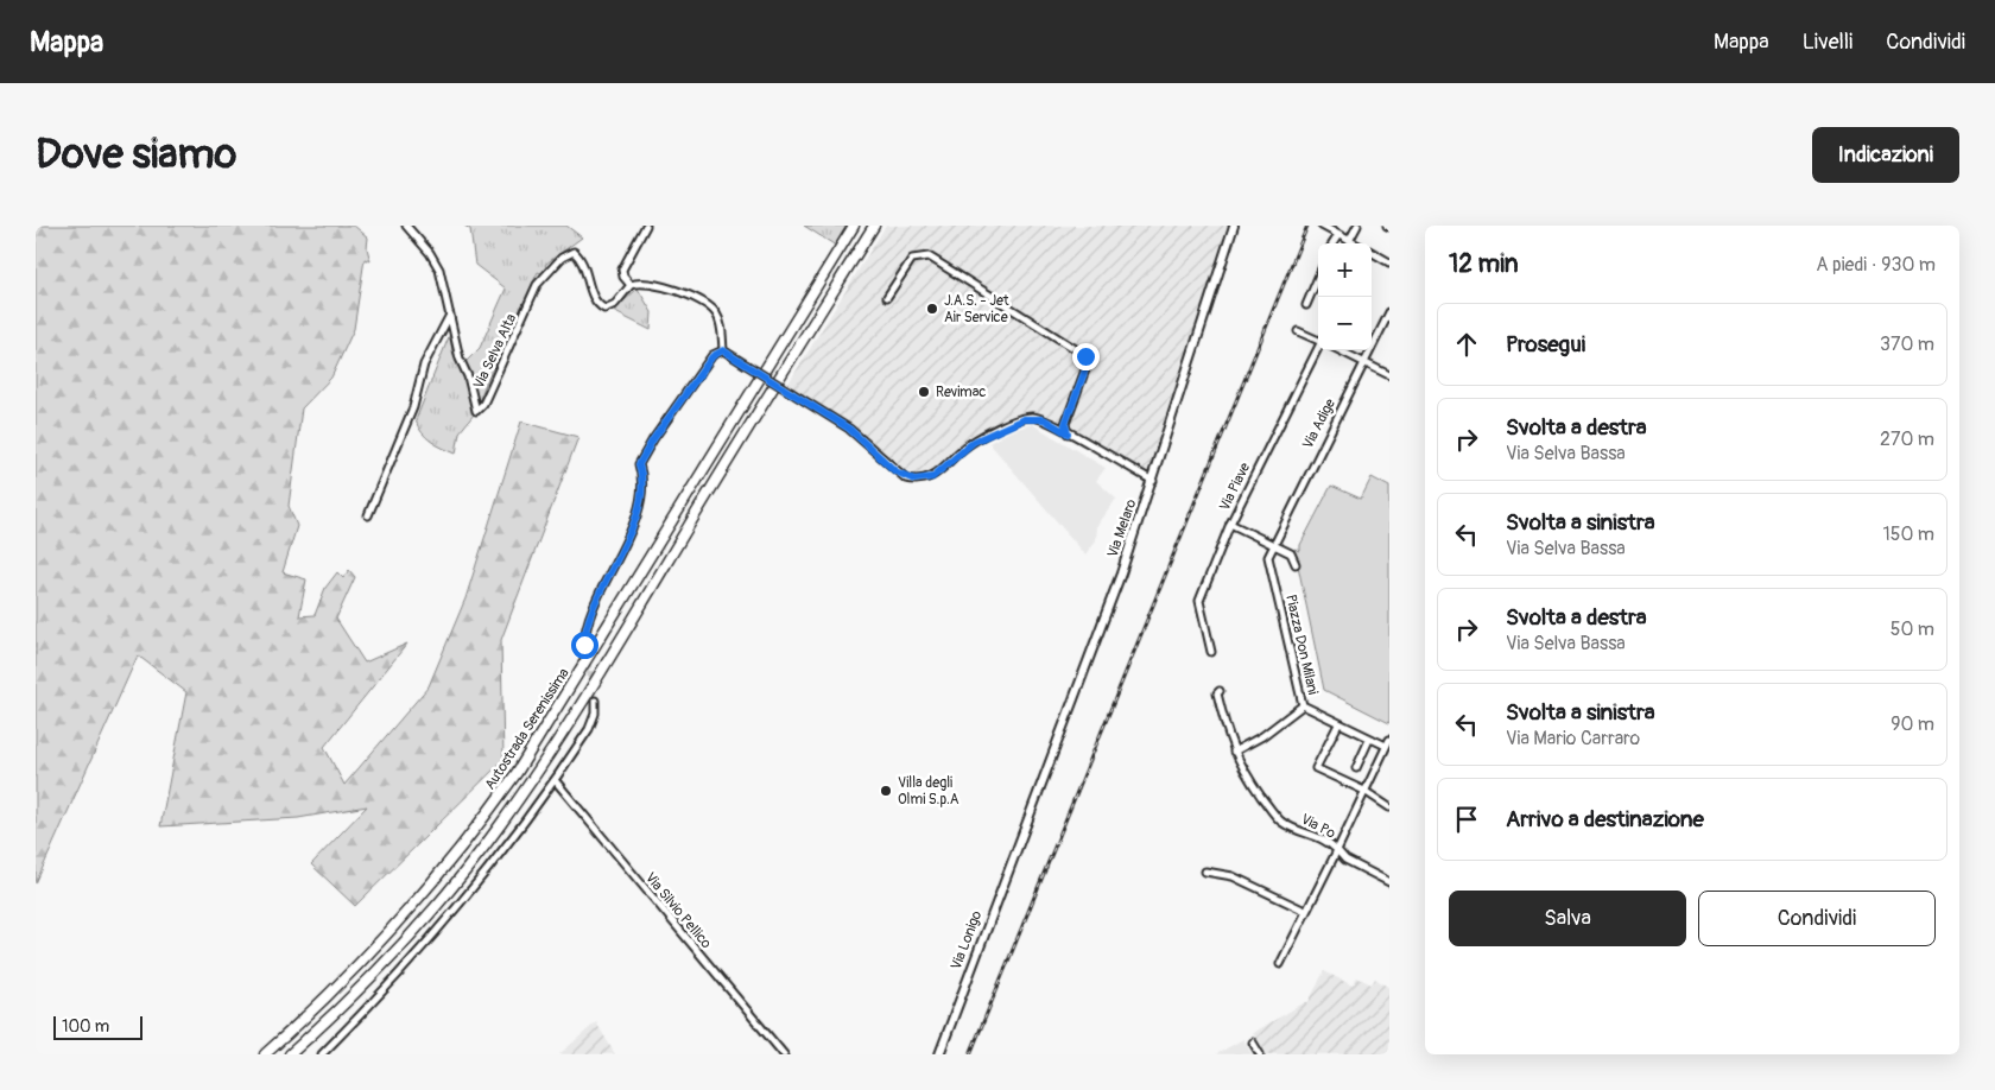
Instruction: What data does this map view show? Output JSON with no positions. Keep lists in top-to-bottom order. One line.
{"streets":{"highway":["Autostrada Serenissima"],"main road":["Via Melaro","Via Lonigo"],"street":["Via Selva Alta","Via Adige","Via Piave","Piazza Don Milani","Via Po","Via Silvio Pellico"]},"crossings":[["Via Adige","Piazza Don Milani"],["Via Melaro","Via Lonigo"]],"places":["J.A.S. - Jet Air Service","Revimac","Villa degli Olmi S.p.A"],"scale_bar":"100 m","page":{"header":"Mappa","nav":["Mappa","Livelli","Condividi"],"buttons":["Indicazioni",["Salva","Condividi"]],"title":"Dove siamo","heading":["12 min","A piedi · 930 m"],"map_buttons":["+","−"],"list":[["Prosegui","370 m"],["Svolta a destra","Via Selva Bassa","270 m"],["Svolta a sinistra","Via Selva Bassa","150 m"],["Svolta a destra","Via Selva Bassa","50 m"],["Svolta a sinistra","Via Mario Carraro","90 m"],"Arrivo a destinazione"],"scale":"100 m"}}
